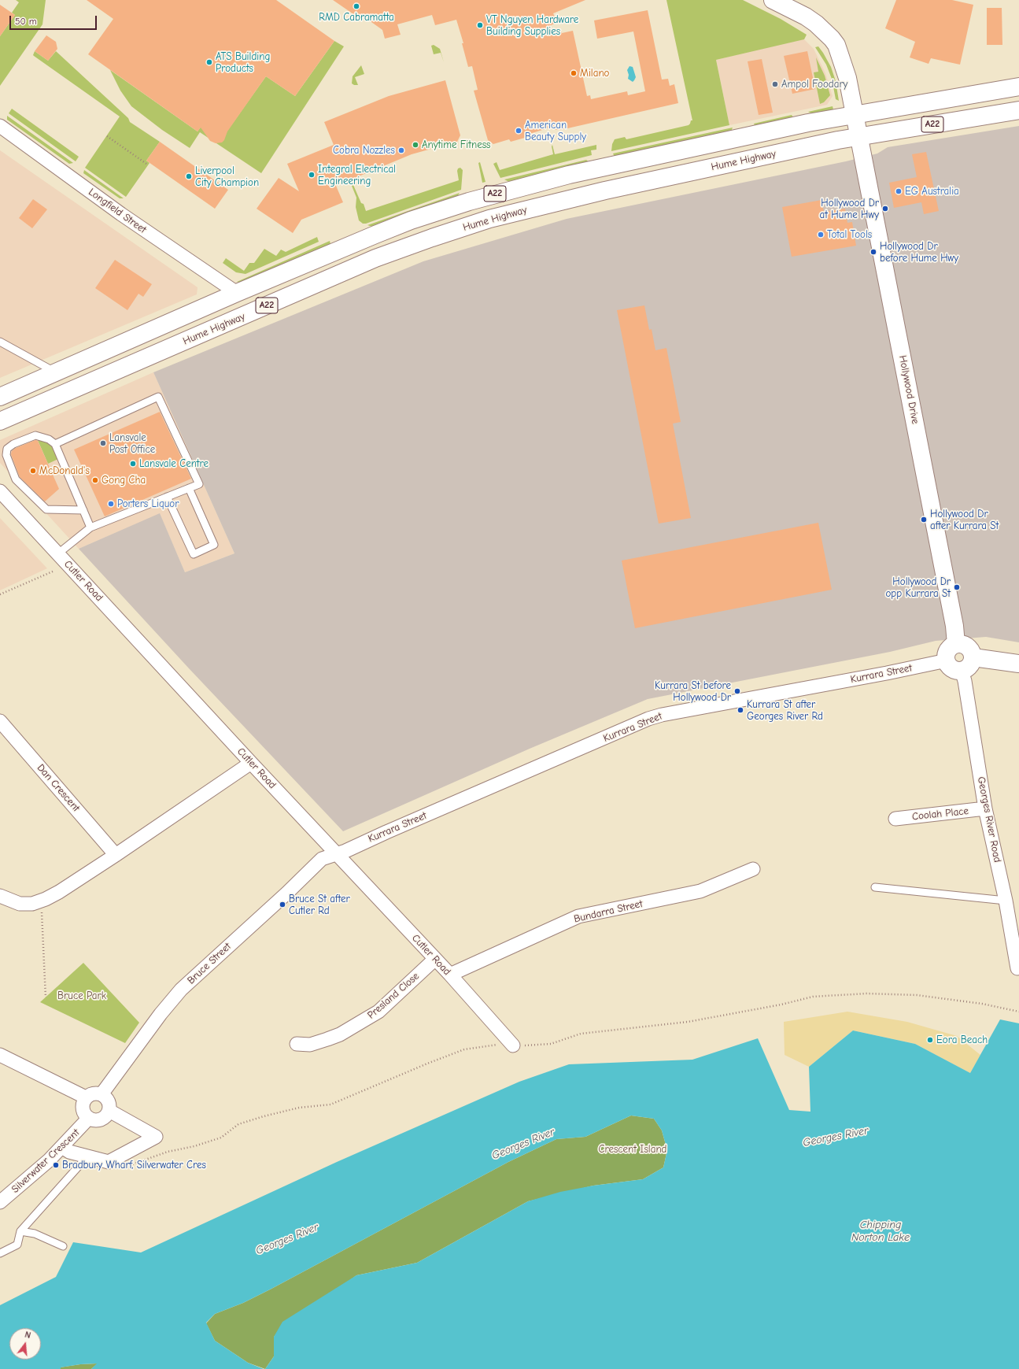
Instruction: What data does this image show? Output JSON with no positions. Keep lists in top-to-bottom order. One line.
{"streets":{"main road":["A22","Hume Highway","Hollywood Drive"],"street":["Longfield Street","Cutler Road","Kurrara Street","Dan Crescent","Coolah Place","Georges River Road","Bundarra Street","Bruce Street","Presland Close","Silverwater Crescent"]},"crossings":[["A22","Longfield Street"],["A22","Hollywood Drive"],["Hume Highway","Hollywood Drive"],["Hollywood Drive","Kurrara Street"],["Hollywood Drive","Georges River Road"],["Cutler Road","Kurrara Street"],["Cutler Road","Bundarra Street"],["Cutler Road","Bruce Street"],["Cutler Road","Presland Close"],["Kurrara Street","Georges River Road"],["Kurrara Street","Bruce Street"],["Coolah Place","Georges River Road"],["Bruce Street","Silverwater Crescent"]],"water":["Georges River","Chipping Norton Lake"],"parks":["Bruce Park","Crescent Island"],"places":["RMD Cabramatta","VT Nguyen Hardware Building Supplies","ATS Building Products","Milano","Ampol Foodary","American Beauty Supply","Anytime Fitness","Cobra Nozzles","Integral Electrical Engineering","Liverpool City Champion","EG Australia","Hollywood Dr at Hume Hwy","Total Tools","Hollywood Dr before Hume Hwy","Lansvale Post Office","Lansvale Centre","McDonald's","Gong Cha","Porters Liquor","Hollywood Dr after Kurrara St","Hollywood Dr opp Kurrara St","Kurrara St before Hollywood Dr","Kurrara St after Georges River Rd","Bruce St after Cutler Rd","Eora Beach","Bradbury Wharf, Silverwater Cres"],"scale_bar":"50 m","north":"top"}
